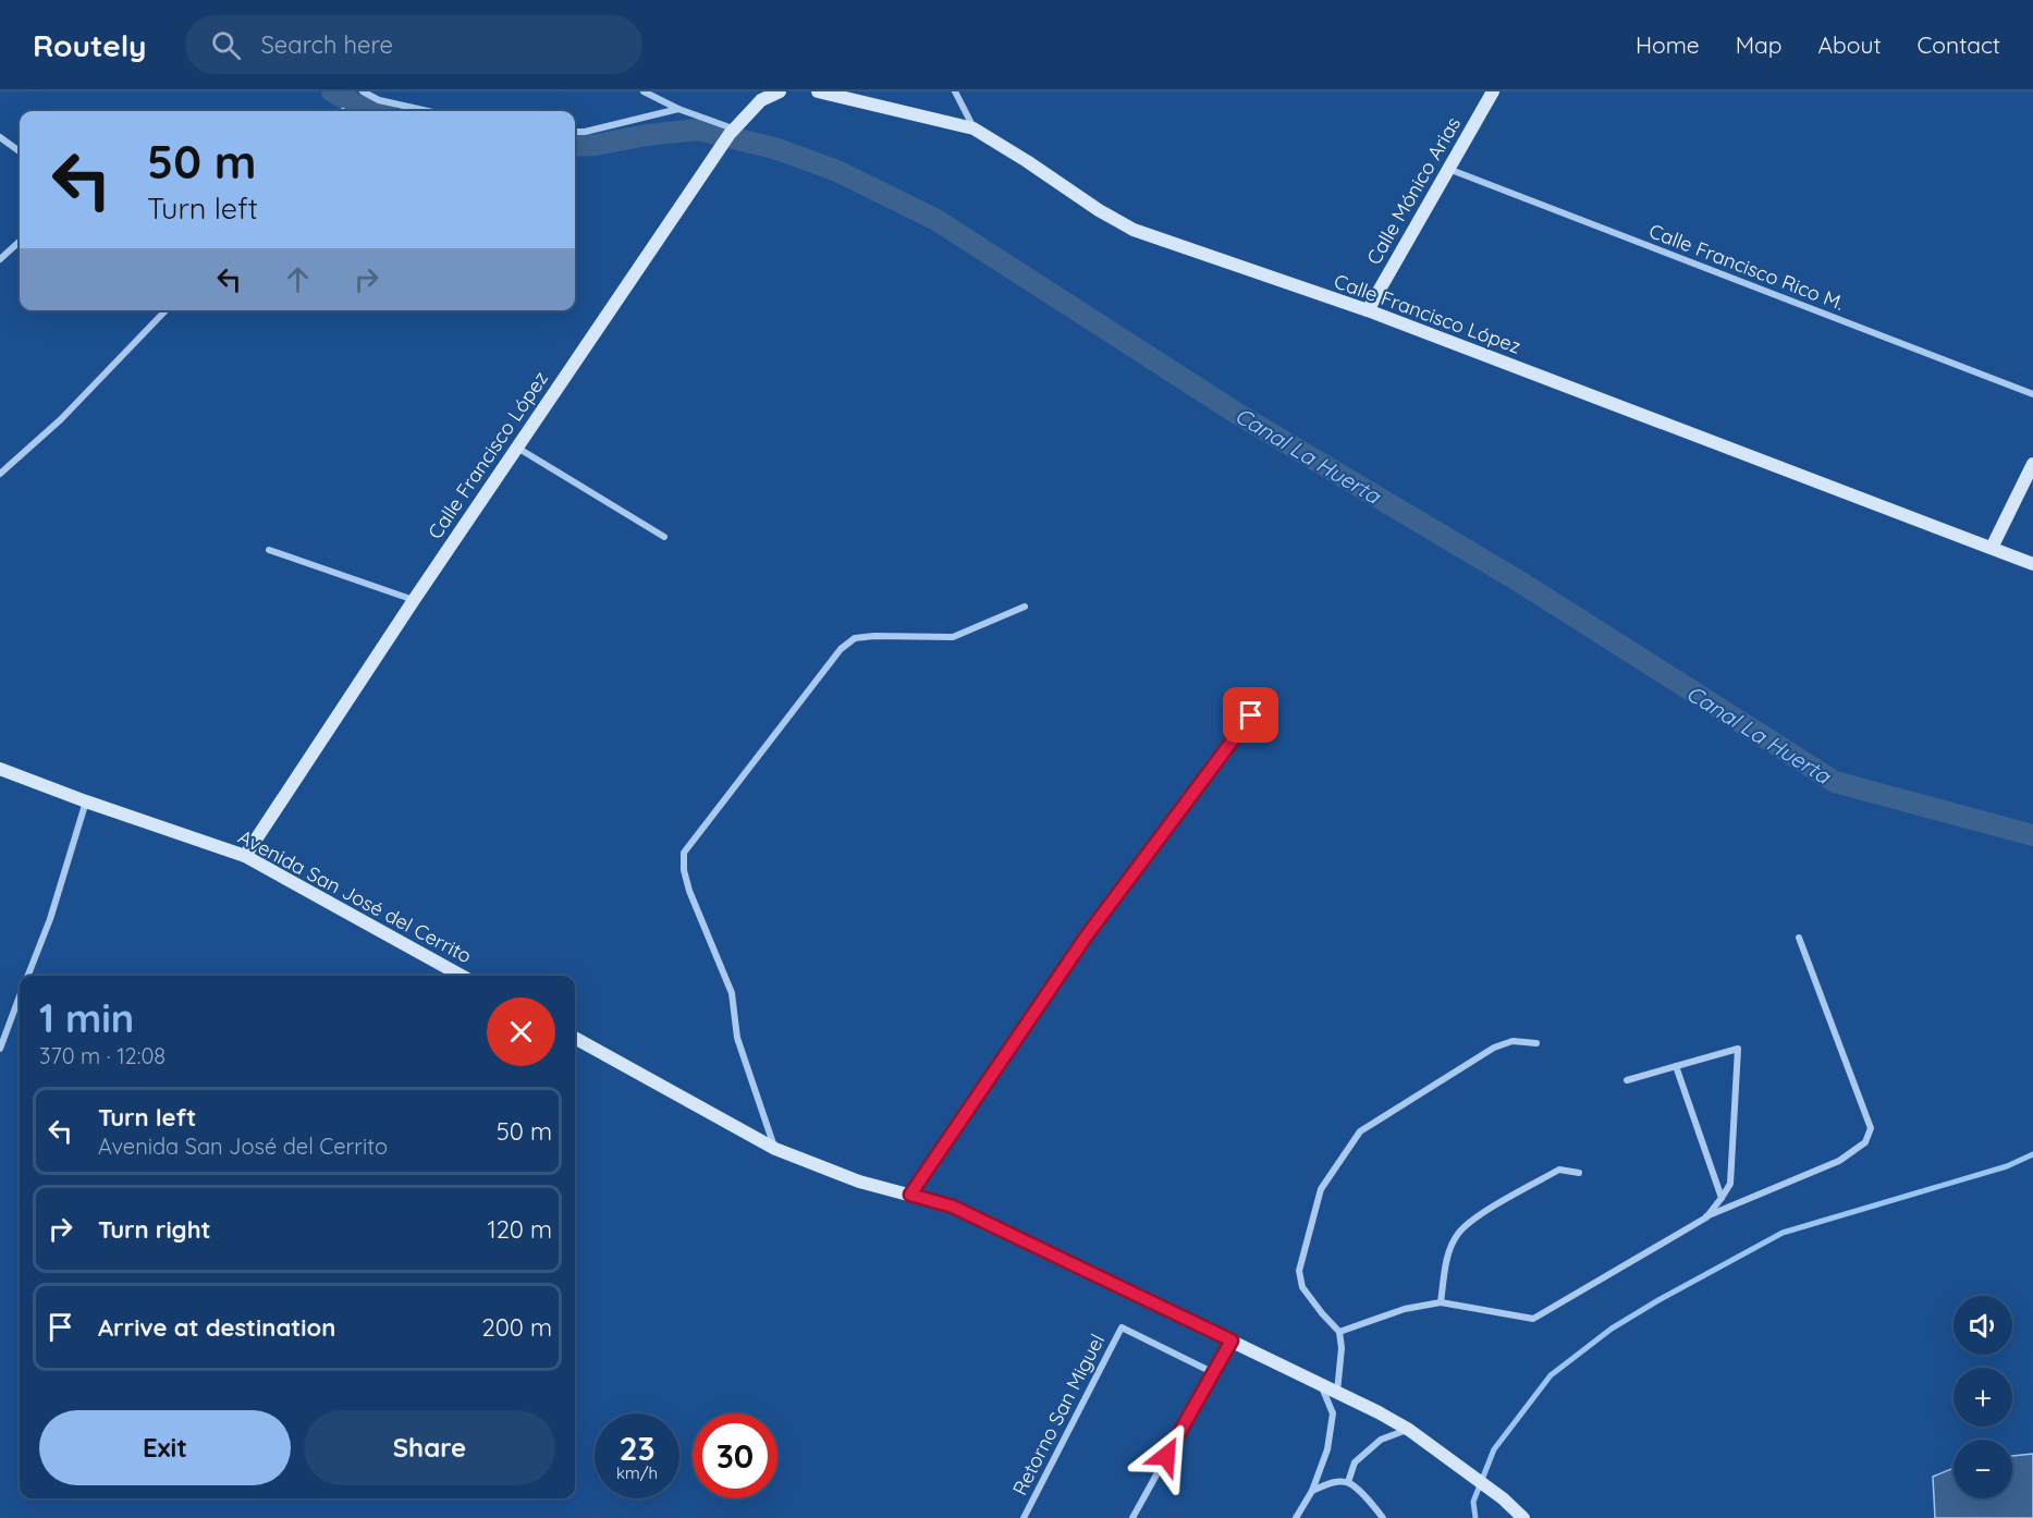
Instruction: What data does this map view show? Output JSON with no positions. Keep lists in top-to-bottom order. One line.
{"streets":{"street":["Calle Mónico Arias","Calle Francisco Rico M.","Calle Francisco López","Avenida San José del Cerrito","Retorno San Miguel"]},"crossings":[["Calle Mónico Arias","Calle Francisco Rico M."],["Calle Mónico Arias","Calle Francisco López"],["Calle Francisco López","Avenida San José del Cerrito"]],"water":["Canal La Huerta"],"page":{"header":"Routely","search":"Search here","nav":["Home","Map","About","Contact"],"turn":["50 m","Turn left"],"heading":["1 min","370 m · 12:08"],"list":[{"name":"Turn left","note":"Avenida San José del Cerrito","value":"50 m"},{"name":"Turn right","value":"120 m"},{"name":"Arrive at destination","value":"200 m"}],"map_buttons":["+","−"],"buttons":["Exit","Share"],"speed":"23 km/h","limit":"30"}}
